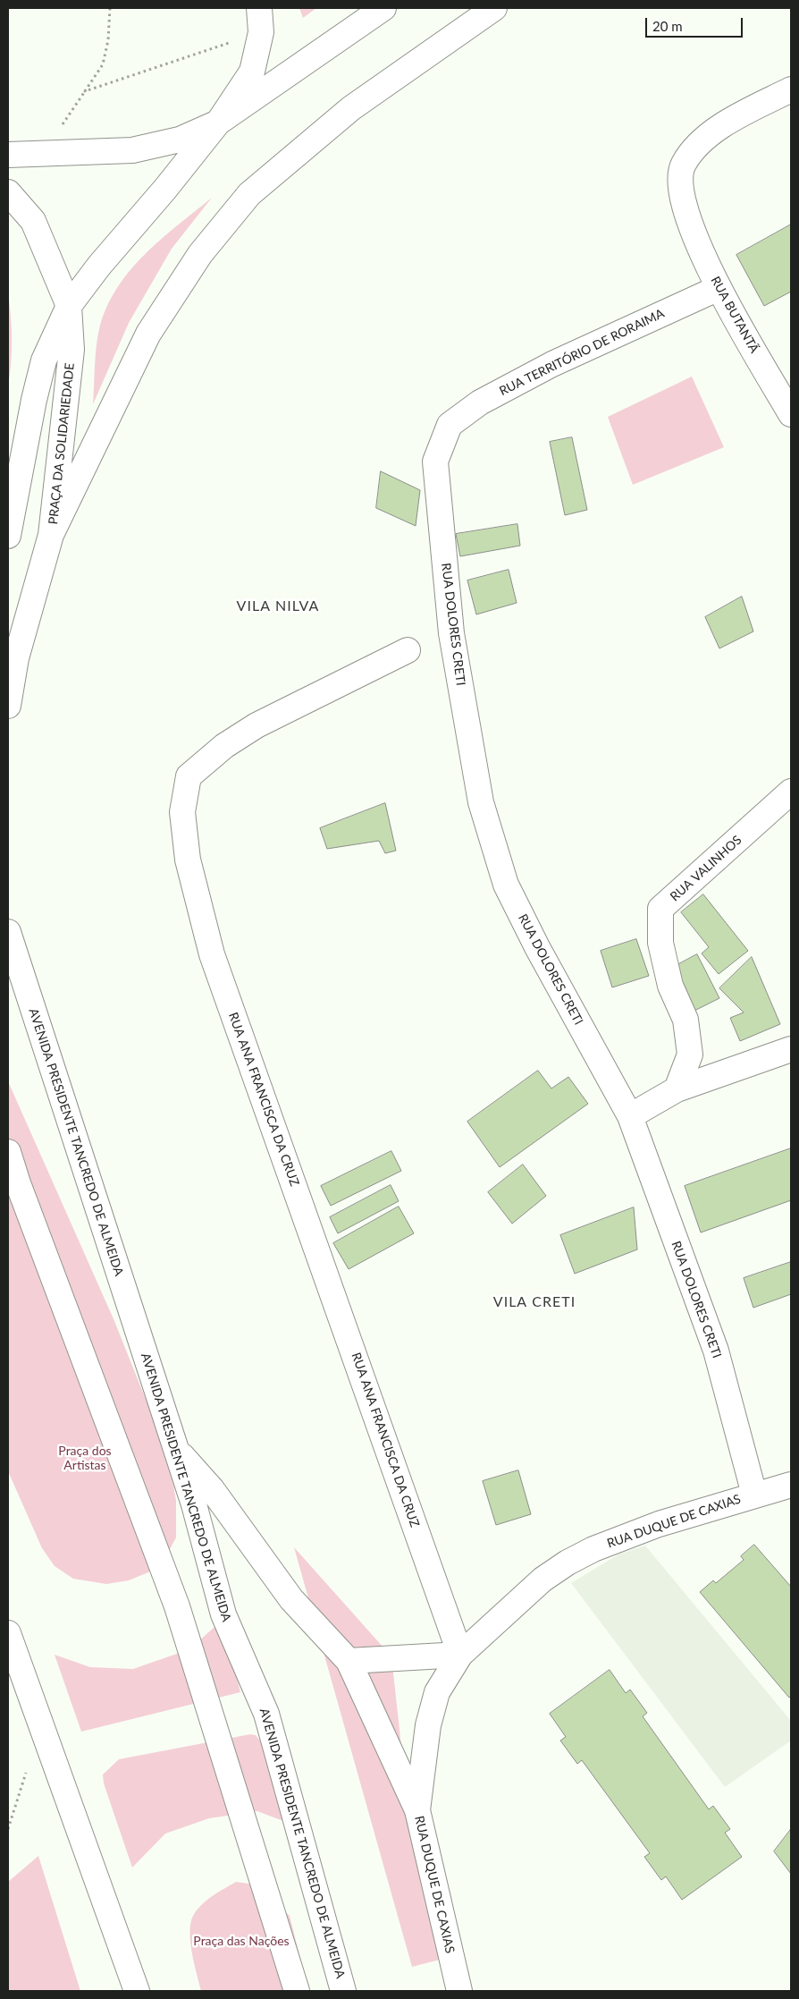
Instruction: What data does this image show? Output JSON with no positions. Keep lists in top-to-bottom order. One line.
{"streets":{"main road":["RUA BUTANTÃ","RUA TERRITÓRIO DE RORAIMA","PRAÇA DA SOLIDARIEDADE","RUA DOLORES CRETI","RUA VALINHOS","RUA ANA FRANCISCA DA CRUZ","AVENIDA PRESIDENTE TANCREDO DE ALMEIDA","RUA DUQUE DE CAXIAS"]},"crossings":[["RUA BUTANTÃ","RUA TERRITÓRIO DE RORAIMA"],["RUA TERRITÓRIO DE RORAIMA","RUA DOLORES CRETI"],["RUA DOLORES CRETI","RUA DUQUE DE CAXIAS"],["RUA ANA FRANCISCA DA CRUZ","RUA DUQUE DE CAXIAS"]],"districts":["VILA NILVA","VILA CRETI"],"parks":["Praça dos Artistas","Praça das Nações"],"scale_bar":"20 m"}
